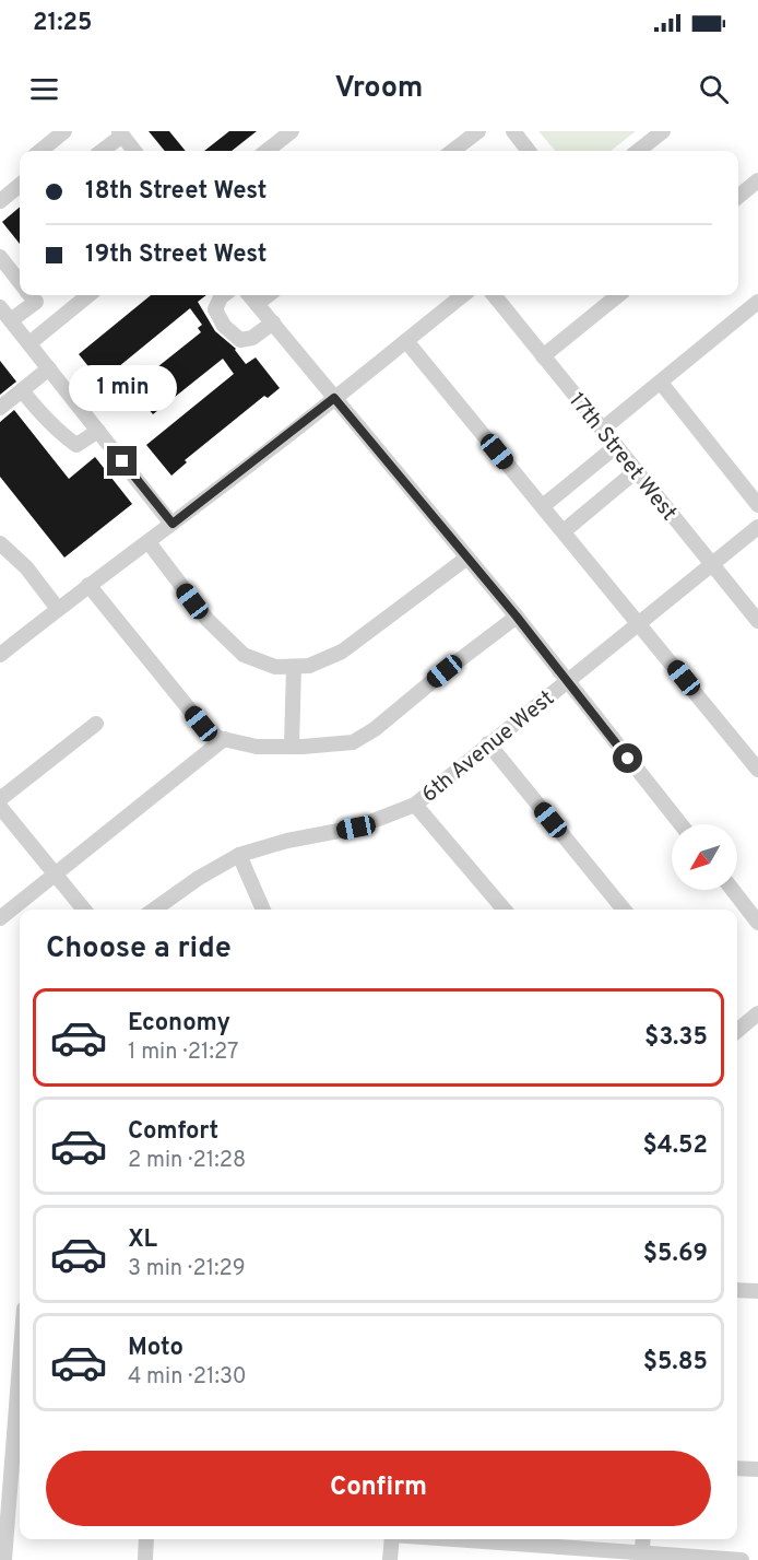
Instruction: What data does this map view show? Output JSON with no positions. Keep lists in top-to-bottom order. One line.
{"streets":{"street":["17th Street West","6th Avenue West"]},"crossings":[["17th Street West","6th Avenue West"]],"north":"bottom left","page":{"status":"21:25","header":"Vroom","banner":["18th Street West","19th Street West"],"bubble":"1 min","heading":"Choose a ride","list":[{"name":"Economy","note":"1 min · 21:27","value":"$3.35"},{"name":"Comfort","note":"2 min · 21:28","value":"$4.52"},{"name":"XL","note":"3 min · 21:29","value":"$5.69"},{"name":"Moto","note":"4 min · 21:30","value":"$5.85"}],"buttons":"Confirm"}}
